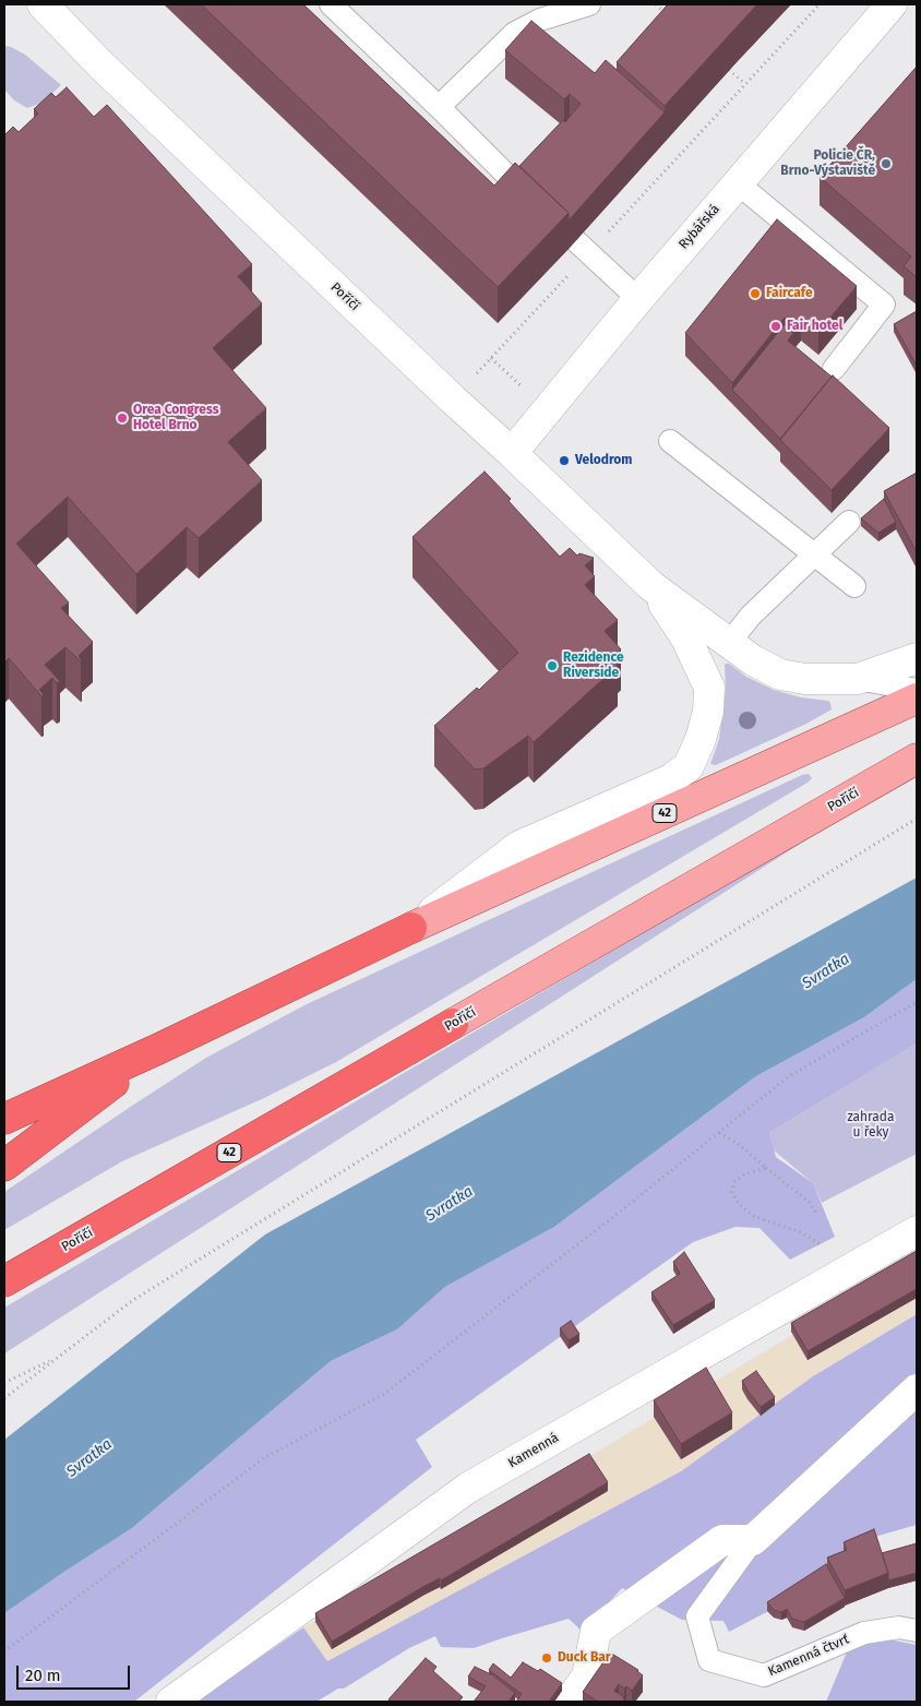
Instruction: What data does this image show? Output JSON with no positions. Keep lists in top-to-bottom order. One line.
{"streets":{"highway":["Poříčí","42"],"street":["Rybářská","Kamenná","Kamenná čtvrť"]},"crossings":[["Rybářská","Poříčí"],["Poříčí","42"]],"water":["Svratka"],"parks":["zahrada u řeky"],"places":["Policie ČR, Brno-Výstaviště","Faircafe","Fair hotel","Orea Congress Hotel Brno","Velodrom","Rezidence Riverside","Duck Bar"],"scale_bar":"20 m"}
